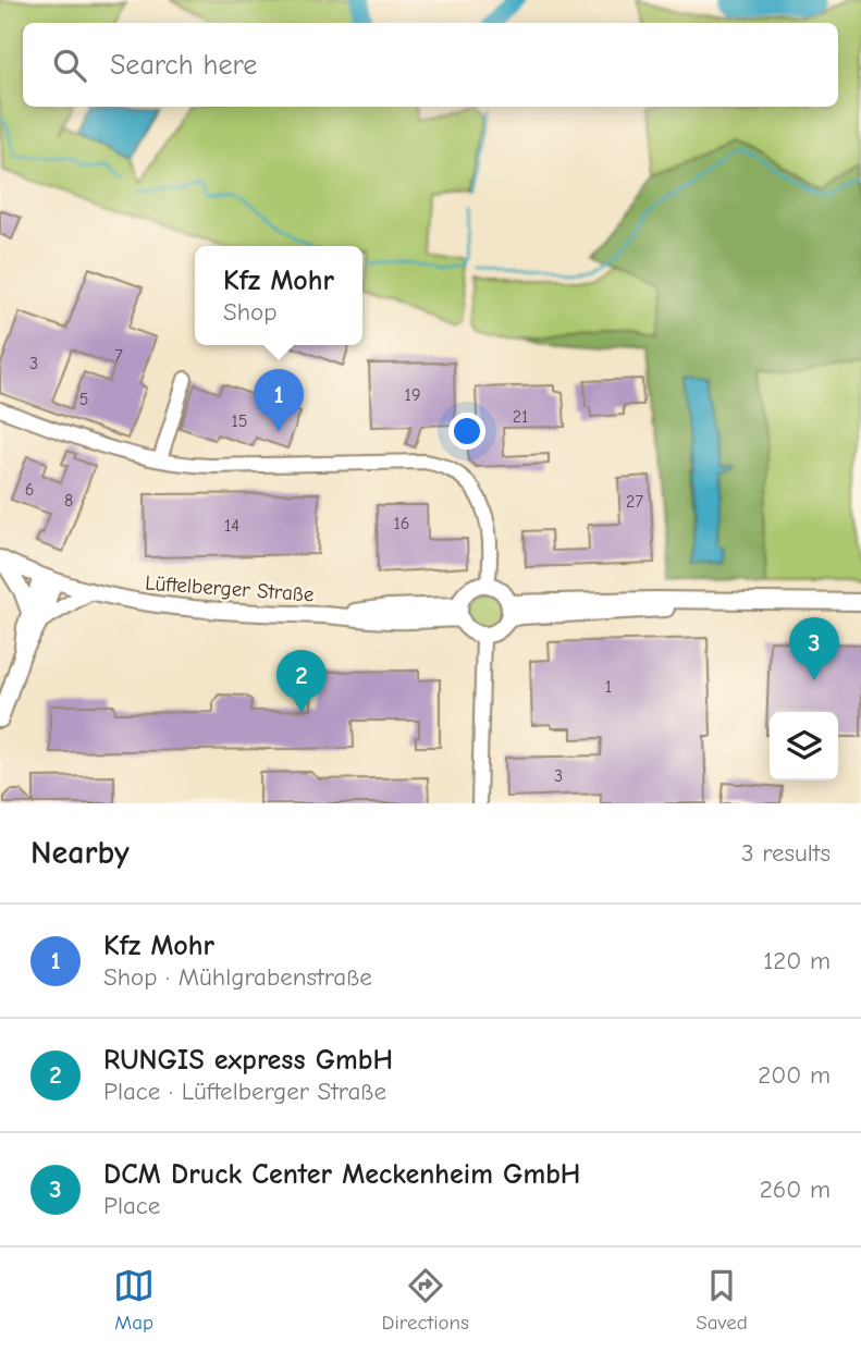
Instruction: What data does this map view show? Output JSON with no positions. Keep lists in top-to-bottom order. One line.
{"streets":{"main road":["Lüftelberger Straße"]},"house_numbers":["7","3","19","5","21","15","6","8","27","16","14","1","3"],"page":{"search":"Search here","popup":["Kfz Mohr","Shop"],"pins":["1","3","2"],"heading":["Nearby","3 results"],"list":[{"mark":"1","name":"Kfz Mohr","note":"Shop · Mühlgrabenstraße","value":"120 m"},{"mark":"2","name":"RUNGIS express GmbH","note":"Place · Lüftelberger Straße","value":"200 m"},{"mark":"3","name":"DCM Druck Center Meckenheim GmbH","note":"Place","value":"260 m"}],"nav":["Map","Directions","Saved"]}}
